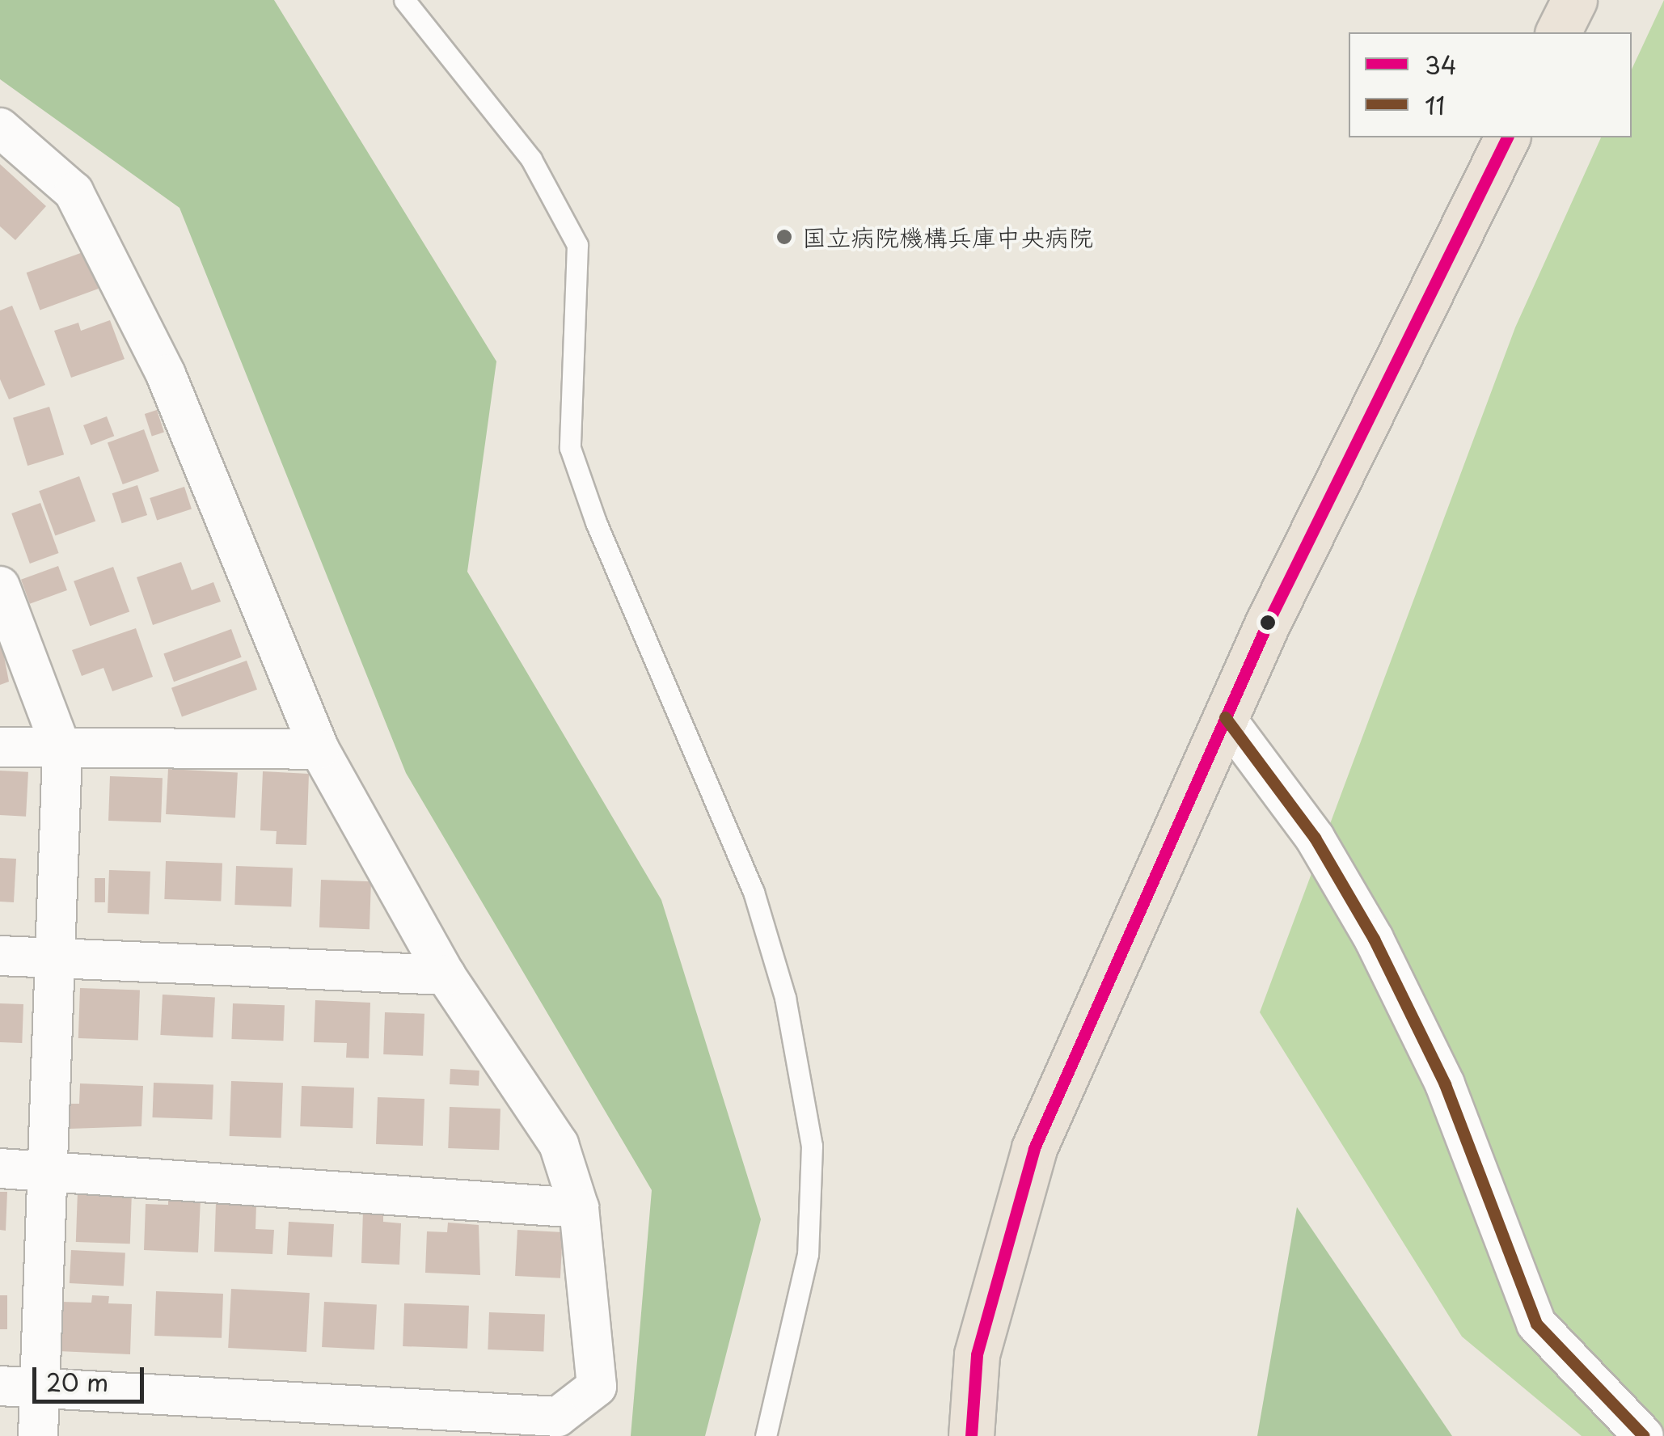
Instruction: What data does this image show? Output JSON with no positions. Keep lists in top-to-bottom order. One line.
{"places":["国立病院機構兵庫中央病院"],"lines":["transit line 34","transit line 11"],"legend":["34","11"],"scale_bar":"20 m"}
